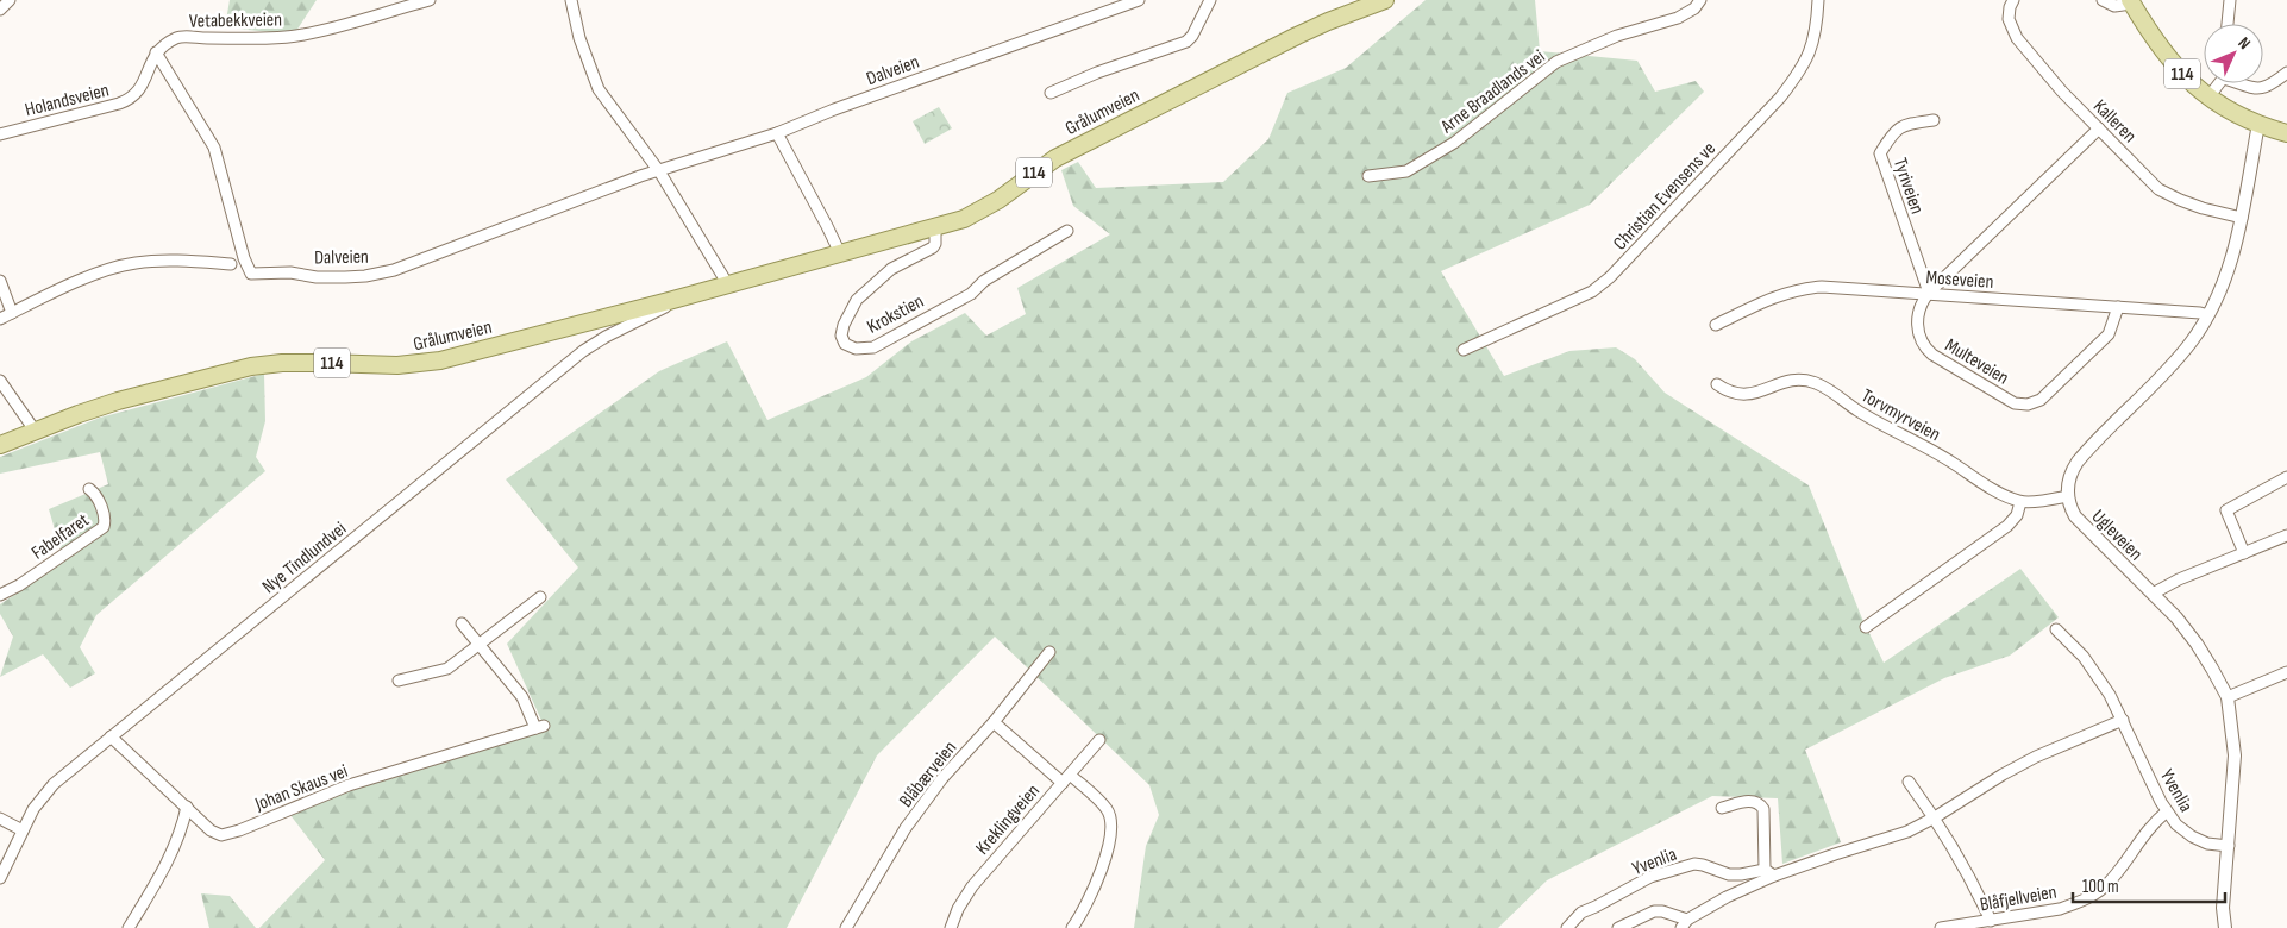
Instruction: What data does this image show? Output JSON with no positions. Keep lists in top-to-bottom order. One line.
{"streets":{"main road":["114","Grålumveien"],"street":["Vetabekkveien","Dalveien","Arne Braadlands vei","Holandsveien","Kalleren","Tyriveien","Christian Evensens ve","Moseveien","Krokstien","Multeveien","Torvmyrveien","Ugleveien","Fabelfaret","Nye Tindlundvei","Blåbærveien","Johan Skaus vei","Yvenlia","Kreklingveien","Blåfjellveien"]},"crossings":[["Vetabekkveien","Dalveien"],["Vetabekkveien","Holandsveien"],["Dalveien","Holandsveien"],["Grålumveien","Krokstien"],["Grålumveien","Nye Tindlundvei"],["Kalleren","Multeveien"],["Tyriveien","Moseveien"],["Tyriveien","Multeveien"],["Moseveien","Multeveien"],["Ugleveien","Yvenlia"],["Nye Tindlundvei","Johan Skaus vei"],["Yvenlia","Blåfjellveien"]],"scale_bar":"100 m","north":"top right"}
